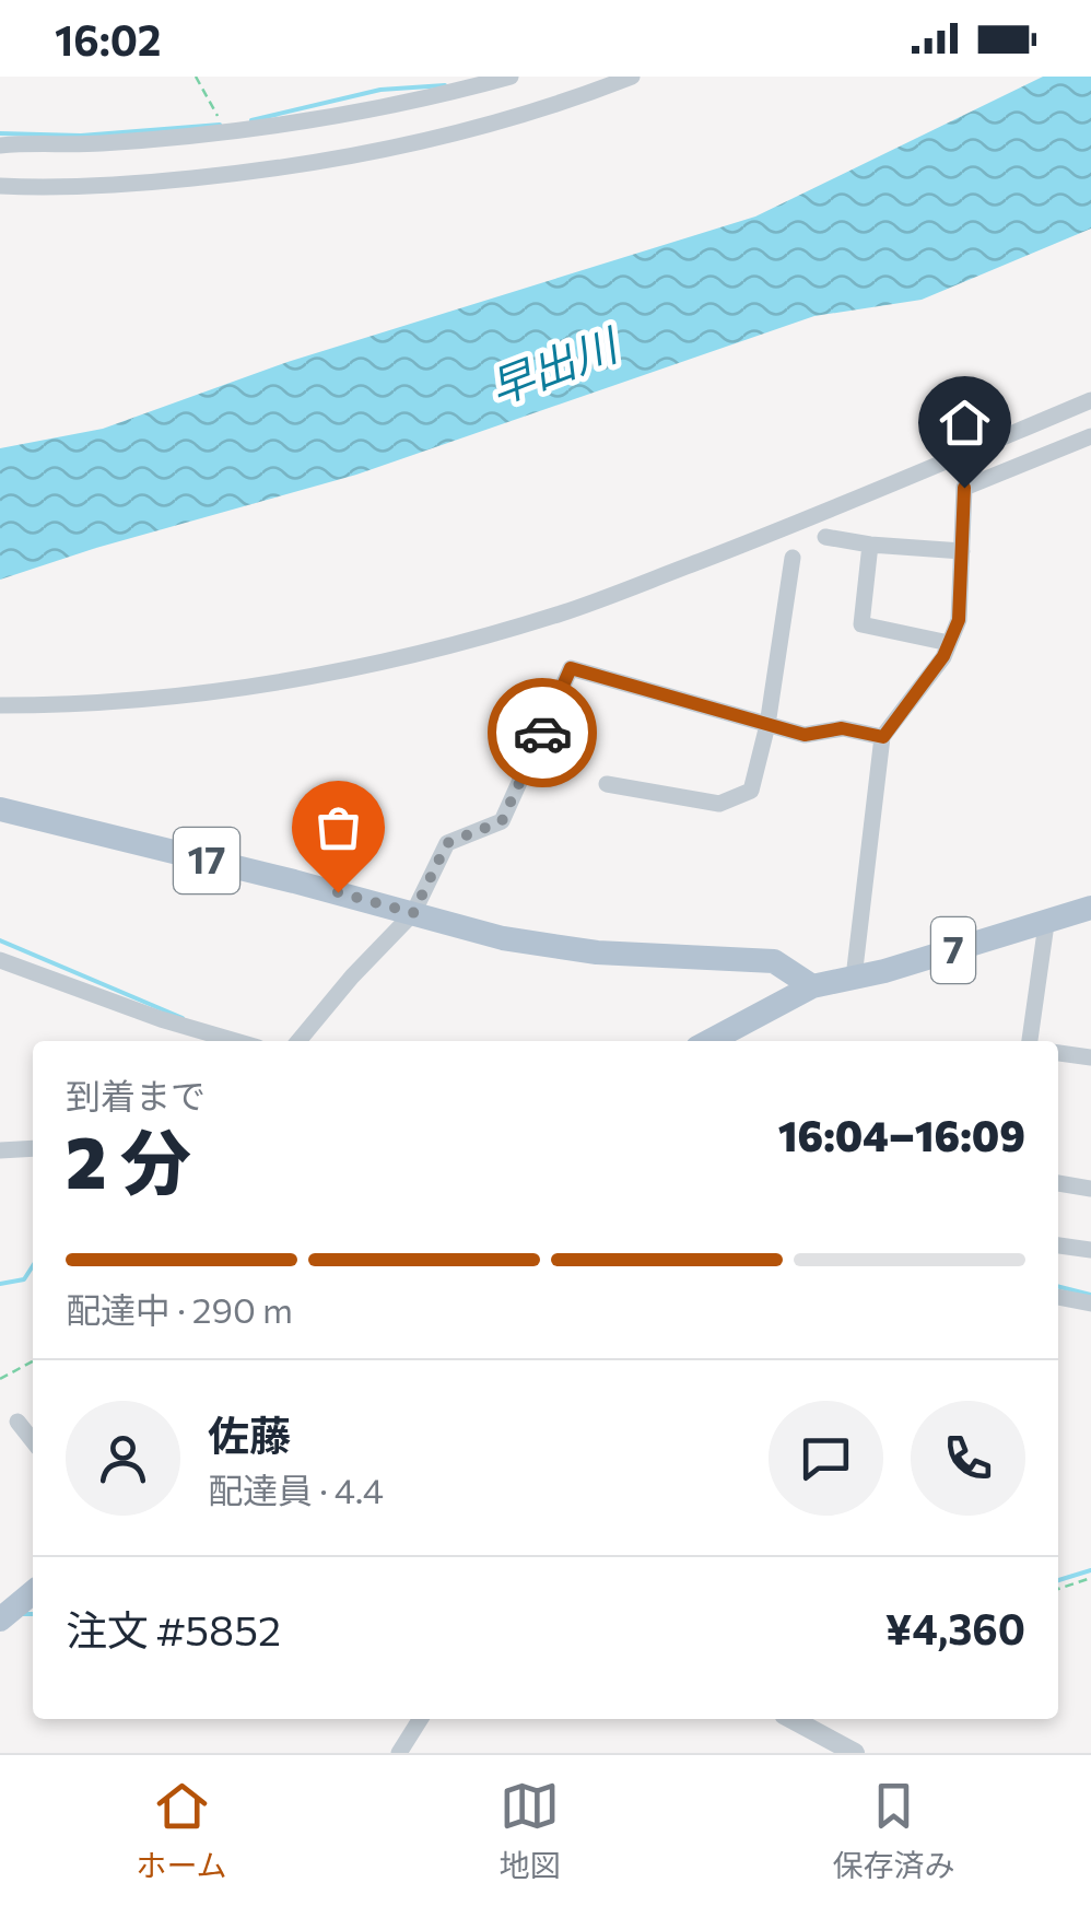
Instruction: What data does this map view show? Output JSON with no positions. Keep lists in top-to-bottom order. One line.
{"streets":{"main road":["17","7"]},"crossings":[["17","7"]],"water":["早出川"],"page":{"status":"16:02","heading":["2 分","到着まで","16:04–16:09"],"panel":["佐藤","配達員 · 4.4","注文 #5852","¥4,360"],"bar":"配達中 · 290 m","tabs":["ホーム","地図","保存済み"]}}
